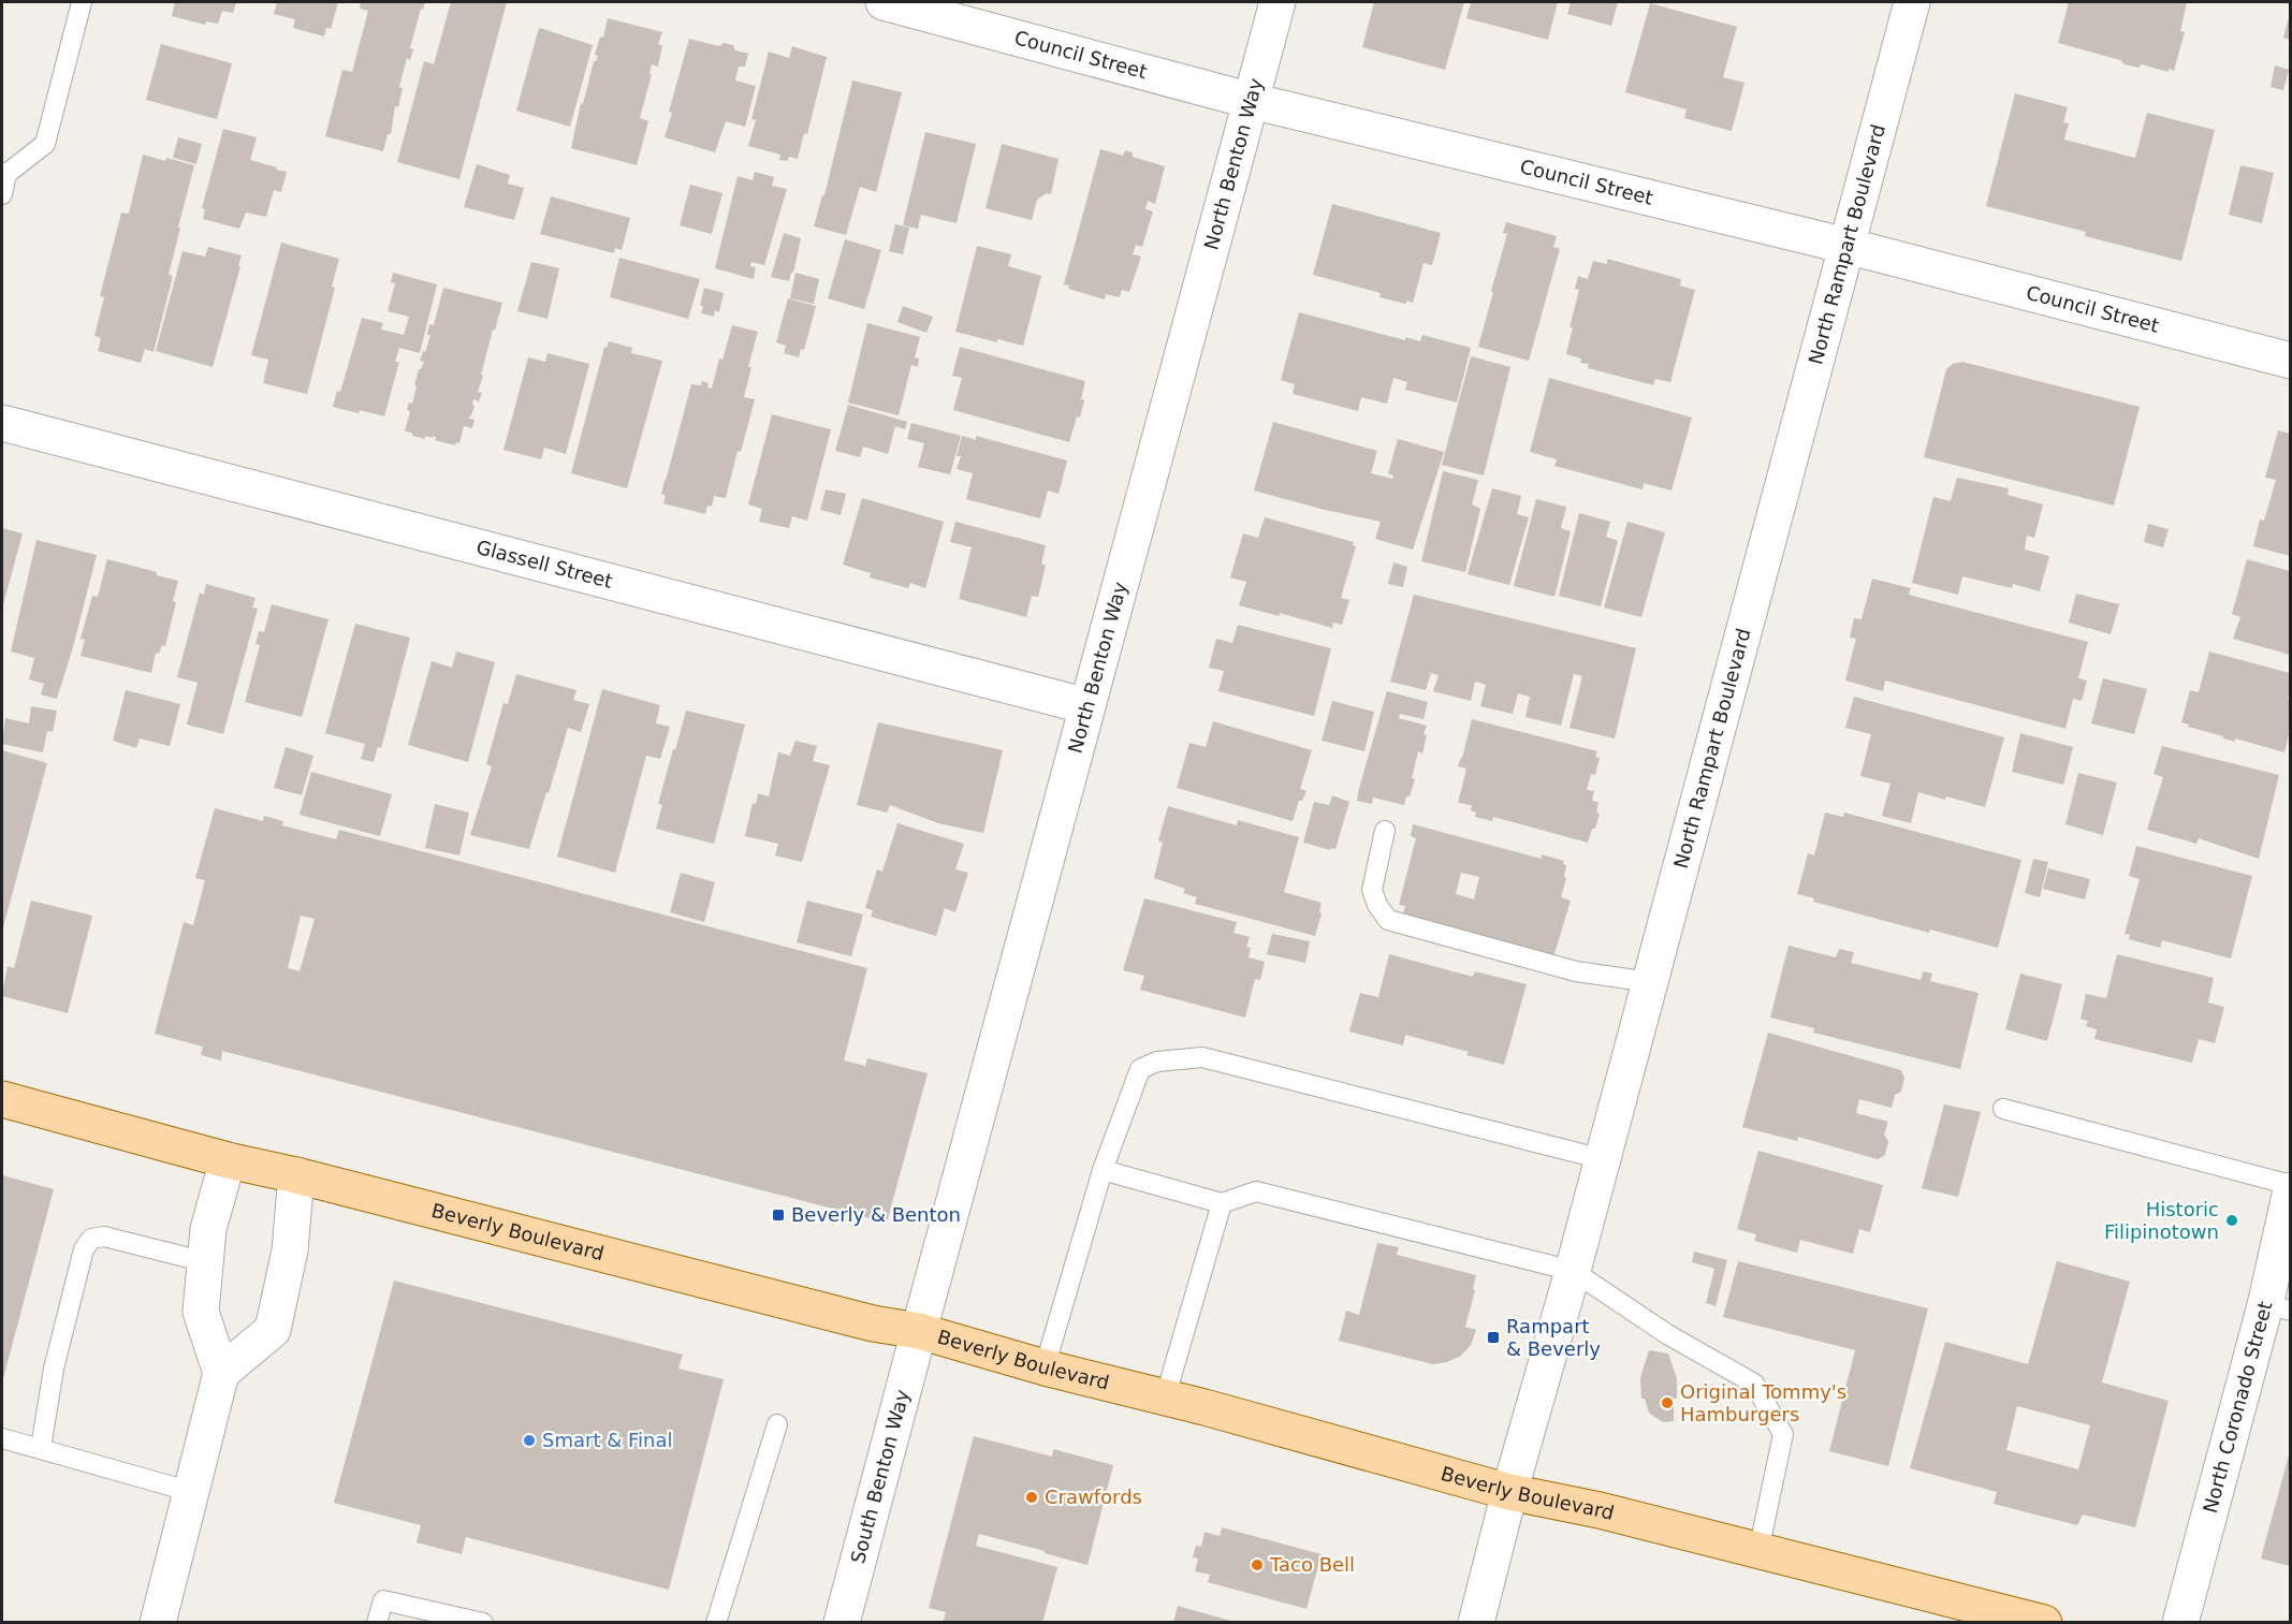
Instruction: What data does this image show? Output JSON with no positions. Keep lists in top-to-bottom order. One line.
{"streets":{"main road":["Beverly Boulevard"],"street":["Council Street","North Benton Way","North Rampart Boulevard","Glassell Street","North Coronado Street","South Benton Way"]},"crossings":[["Council Street","North Benton Way"],["Council Street","North Rampart Boulevard"],["North Benton Way","Glassell Street"],["North Benton Way","Beverly Boulevard"],["North Benton Way","South Benton Way"],["North Rampart Boulevard","Beverly Boulevard"],["Beverly Boulevard","South Benton Way"]],"places":{"transit":["Beverly & Benton","Rampart & Beverly"],"other":["Historic Filipinotown","Original Tommy's Hamburgers","Smart & Final","Crawfords","Taco Bell"]}}
